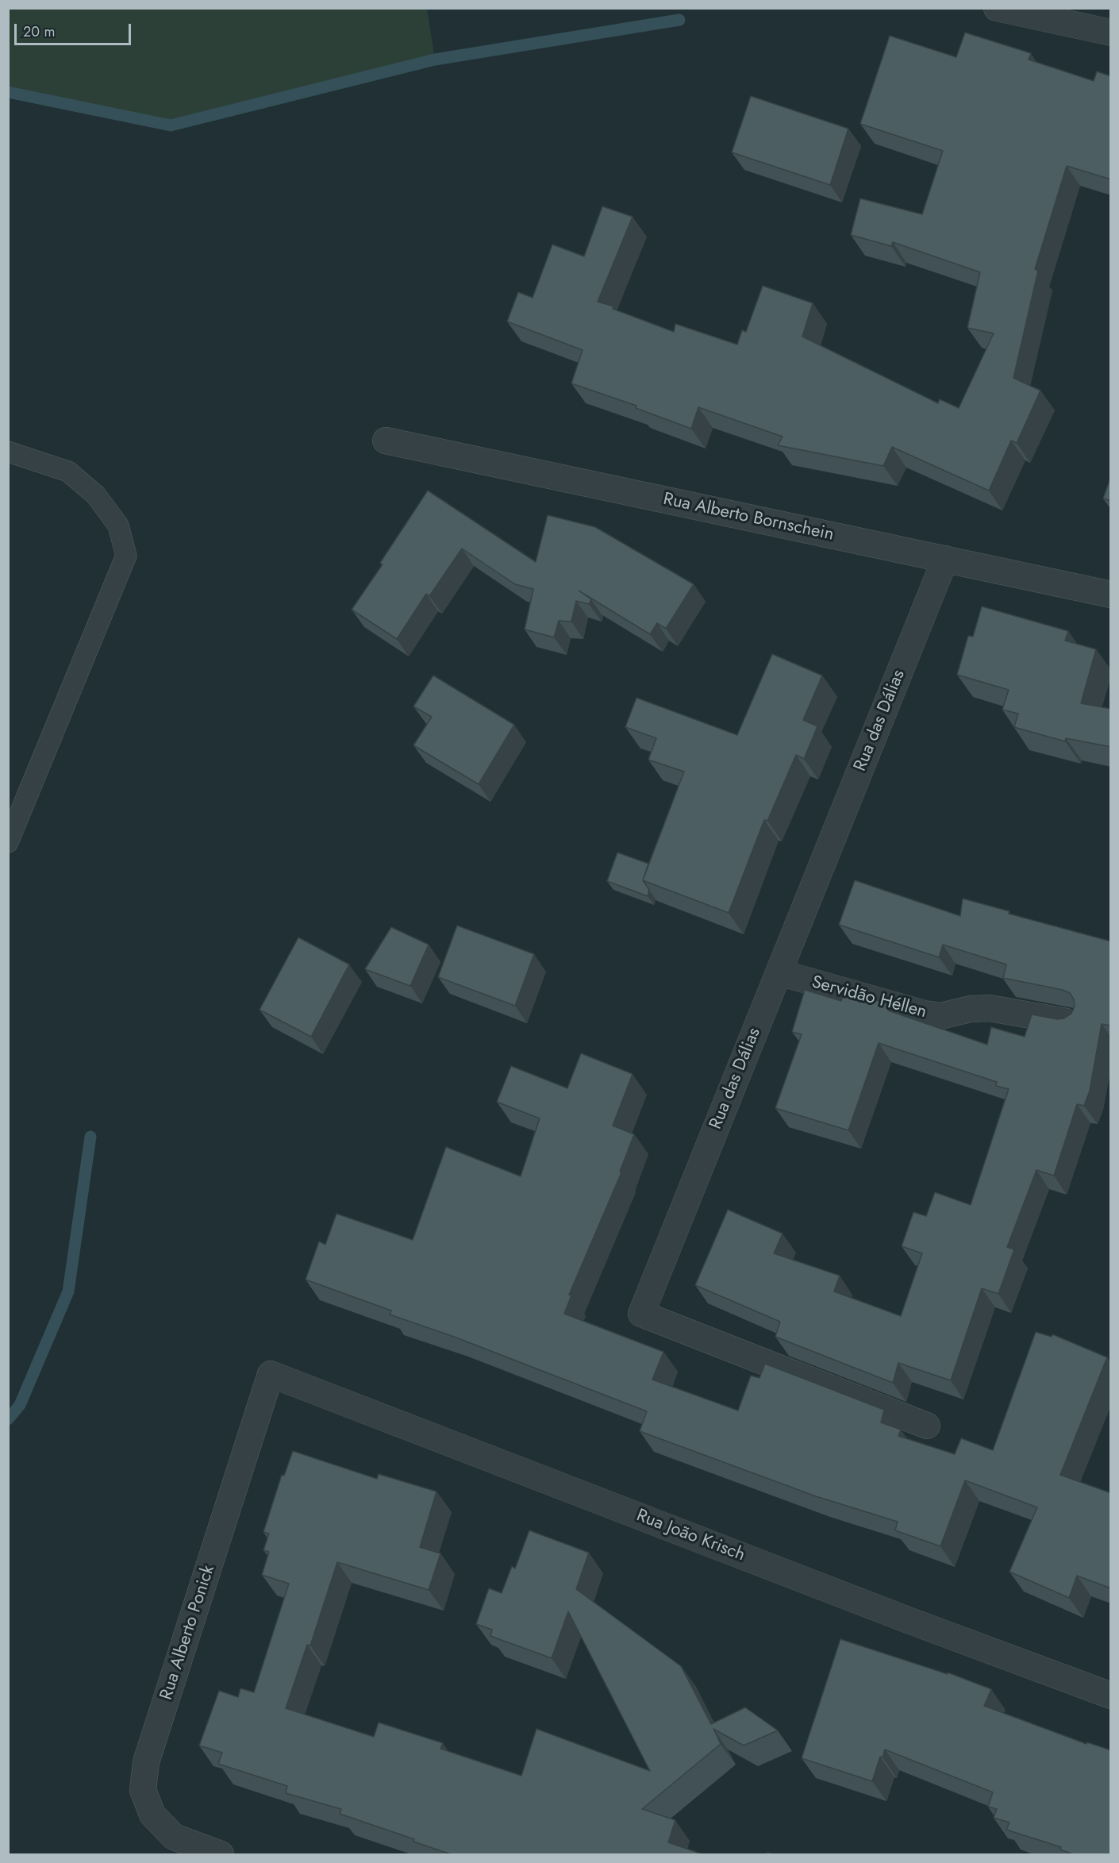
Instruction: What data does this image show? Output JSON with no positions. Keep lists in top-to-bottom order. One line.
{"streets":{"street":["Rua Alberto Bornschein","Rua das Dálias","Servidão Héllen","Rua João Krisch","Rua Alberto Ponick"]},"crossings":[["Rua Alberto Bornschein","Rua das Dálias"],["Rua das Dálias","Servidão Héllen"],["Rua João Krisch","Rua Alberto Ponick"]],"scale_bar":"20 m"}
